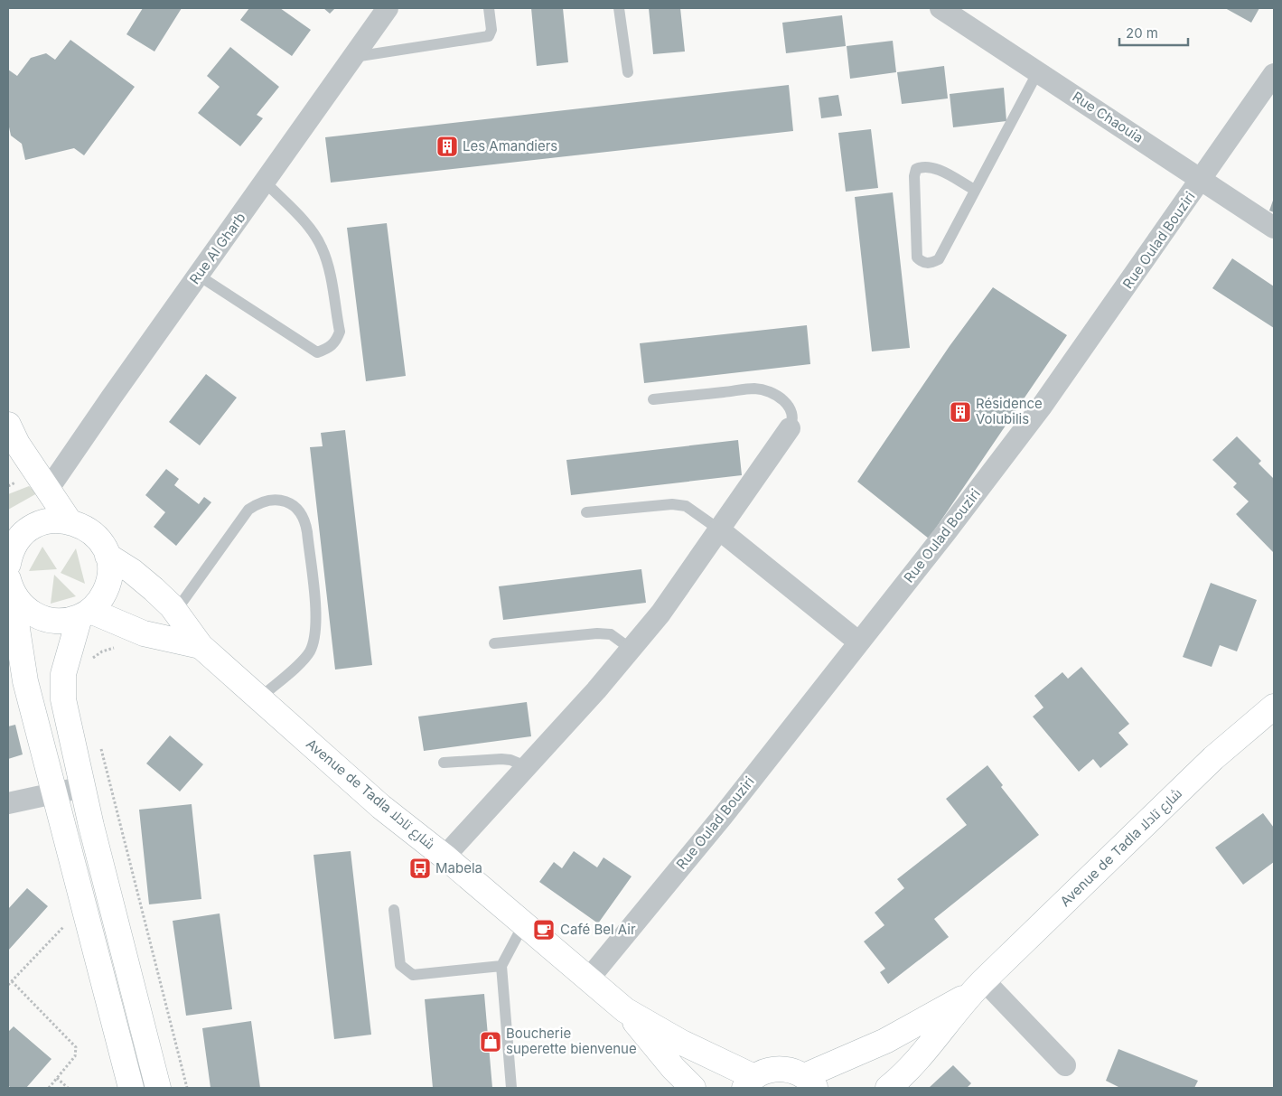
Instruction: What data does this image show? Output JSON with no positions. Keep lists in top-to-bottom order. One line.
{"streets":{"main road":["Avenue de Tadla شارع تادلا"],"street":["Rue Chaouia","Rue Oulad Bouziri","Rue Al Gharb"]},"crossings":[["Rue Chaouia","Rue Oulad Bouziri"],["Rue Oulad Bouziri","Avenue de Tadla شارع تادلا"]],"places":{"building":["Les Amandiers","Résidence Volubilis"],"bus stop":["Mabela"],"cafe":["Café Bel Air"],"shop":["Boucherie superette bienvenue"]},"scale_bar":"20 m"}
